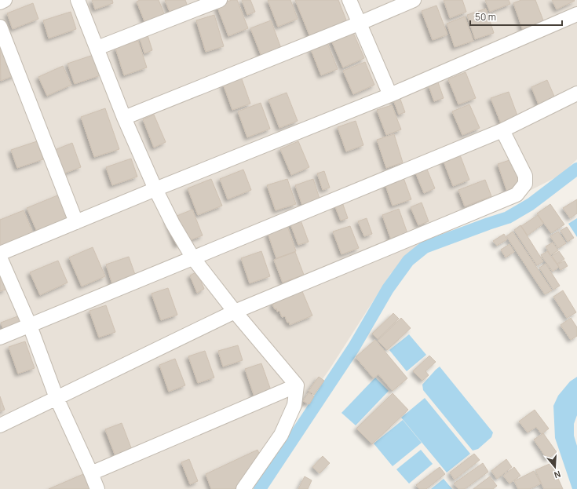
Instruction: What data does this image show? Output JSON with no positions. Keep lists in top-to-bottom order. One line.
{"scale_bar":"50 m","north":"bottom"}
